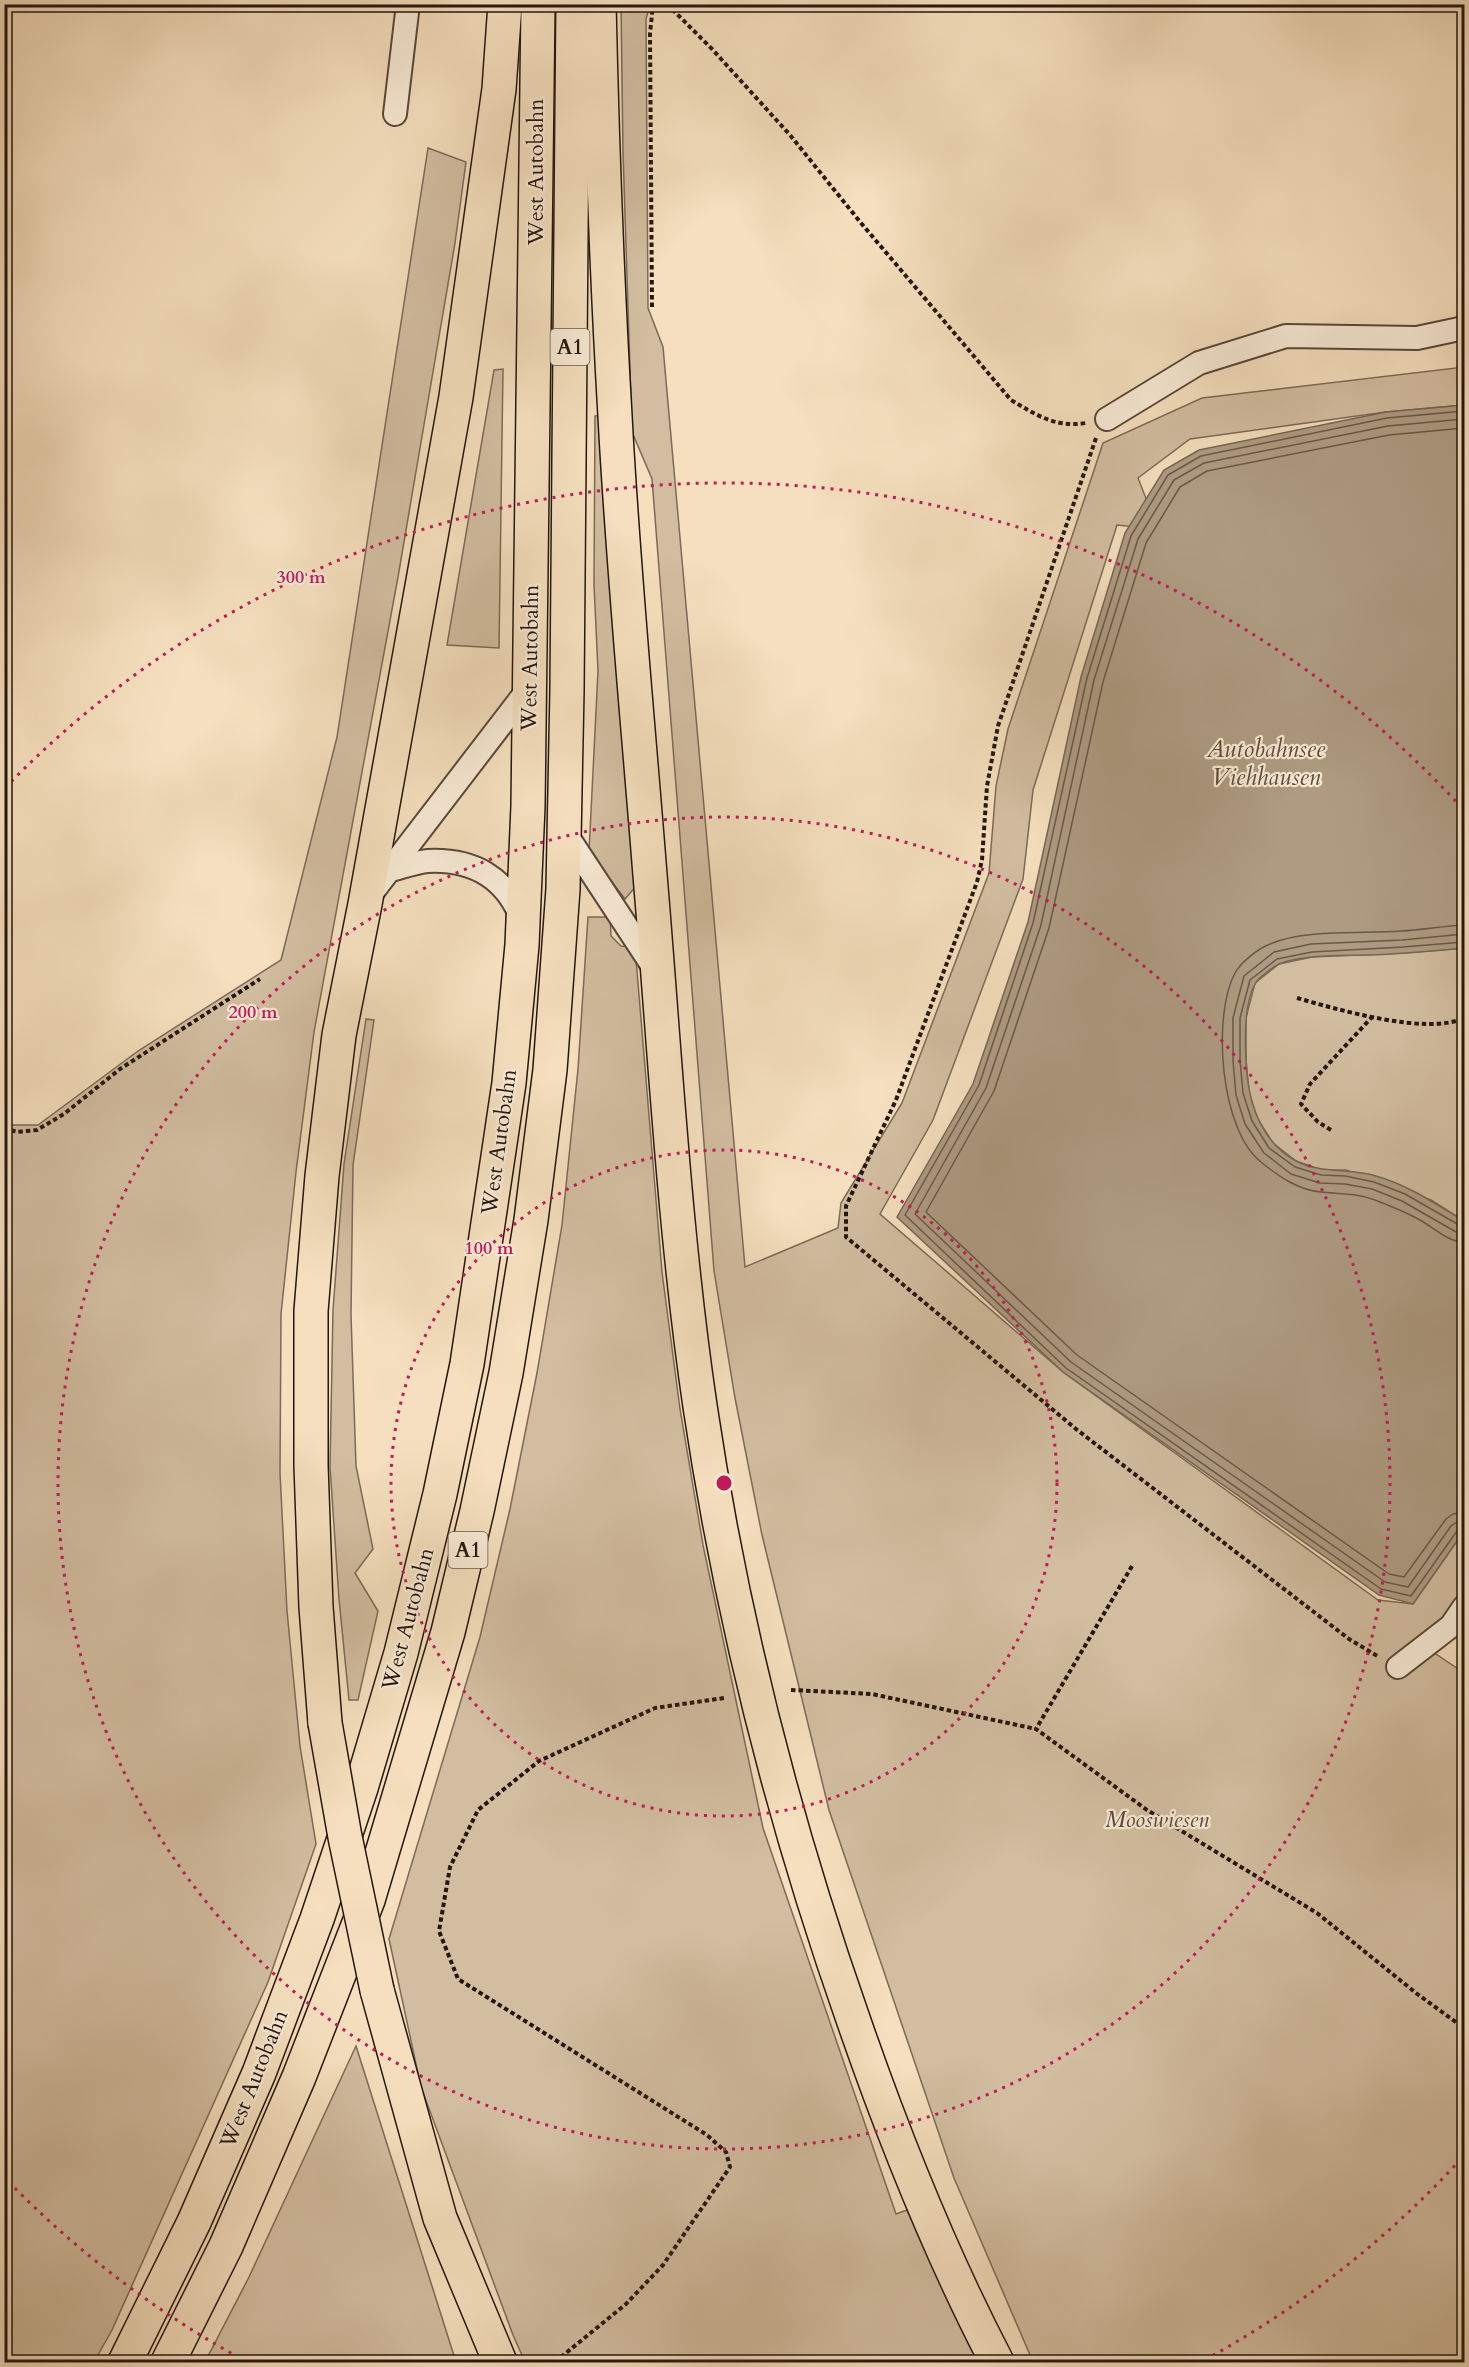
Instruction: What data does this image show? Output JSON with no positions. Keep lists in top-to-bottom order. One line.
{"streets":{"highway":["West Autobahn","A1"]},"water":["Autobahnsee Viehhausen"],"parks":["Mooswiesen"],"rings":["300 m","200 m","100 m"]}
